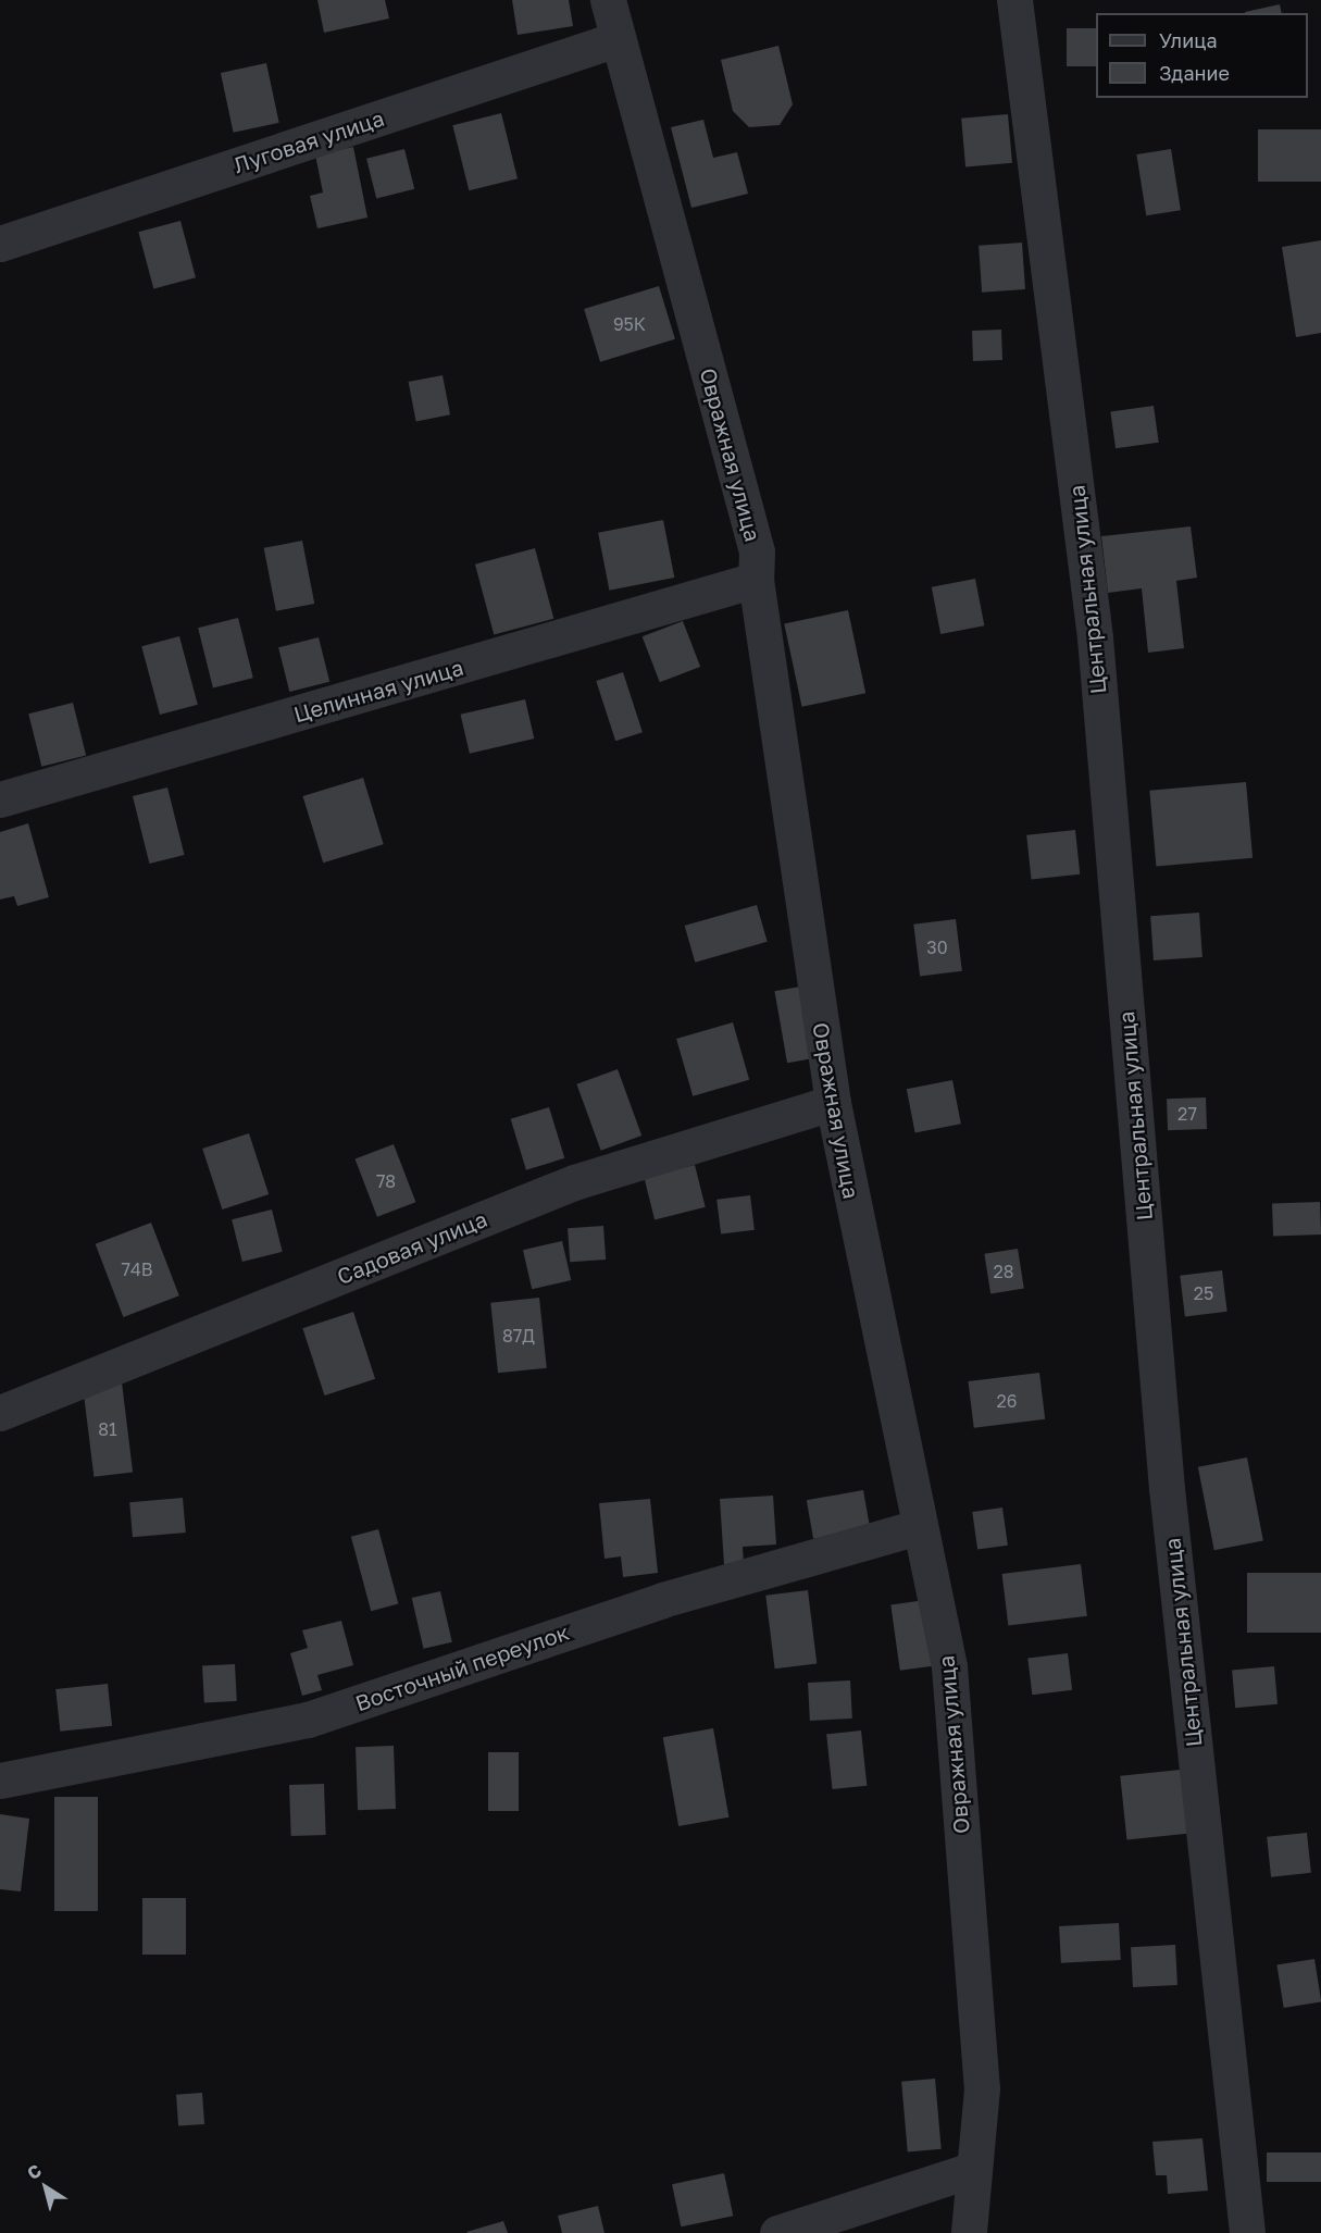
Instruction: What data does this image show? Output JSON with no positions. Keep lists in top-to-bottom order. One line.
{"streets":{"street":["Луговая улица","Овражная улица","Центральная улица","Целинная улица","Садовая улица","Восточный переулок"]},"crossings":[["Луговая улица","Овражная улица"],["Овражная улица","Целинная улица"],["Овражная улица","Садовая улица"],["Овражная улица","Восточный переулок"]],"house_numbers":["95К","30","27","78","74В","28","25","87Д","26","81"],"legend":["Улица","Здание"],"north":"top left"}
